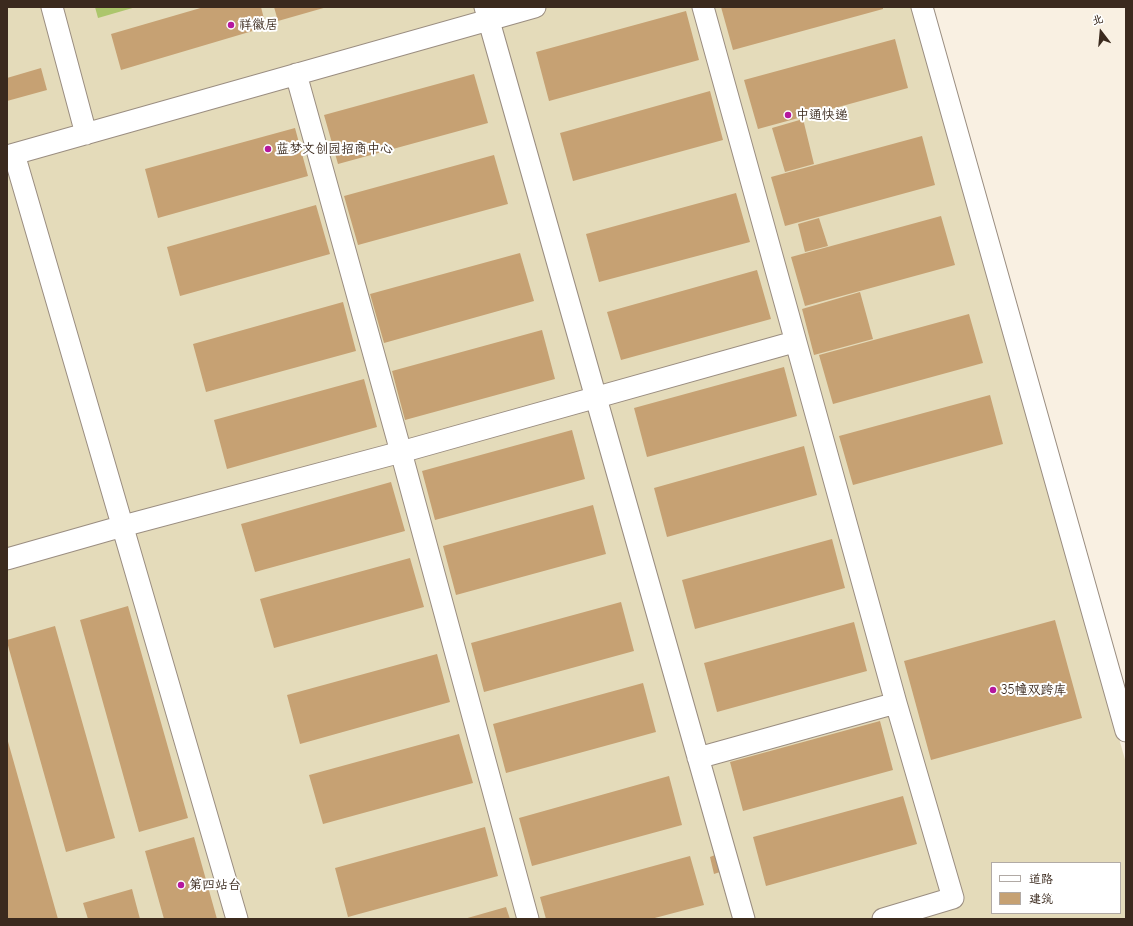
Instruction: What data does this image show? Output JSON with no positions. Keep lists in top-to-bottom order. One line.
{"places":["祥徽居","中通快递","蓝梦文创园招商中心","35幢双跨库","第四站台"],"legend":["道路","建筑"],"north":"top"}
